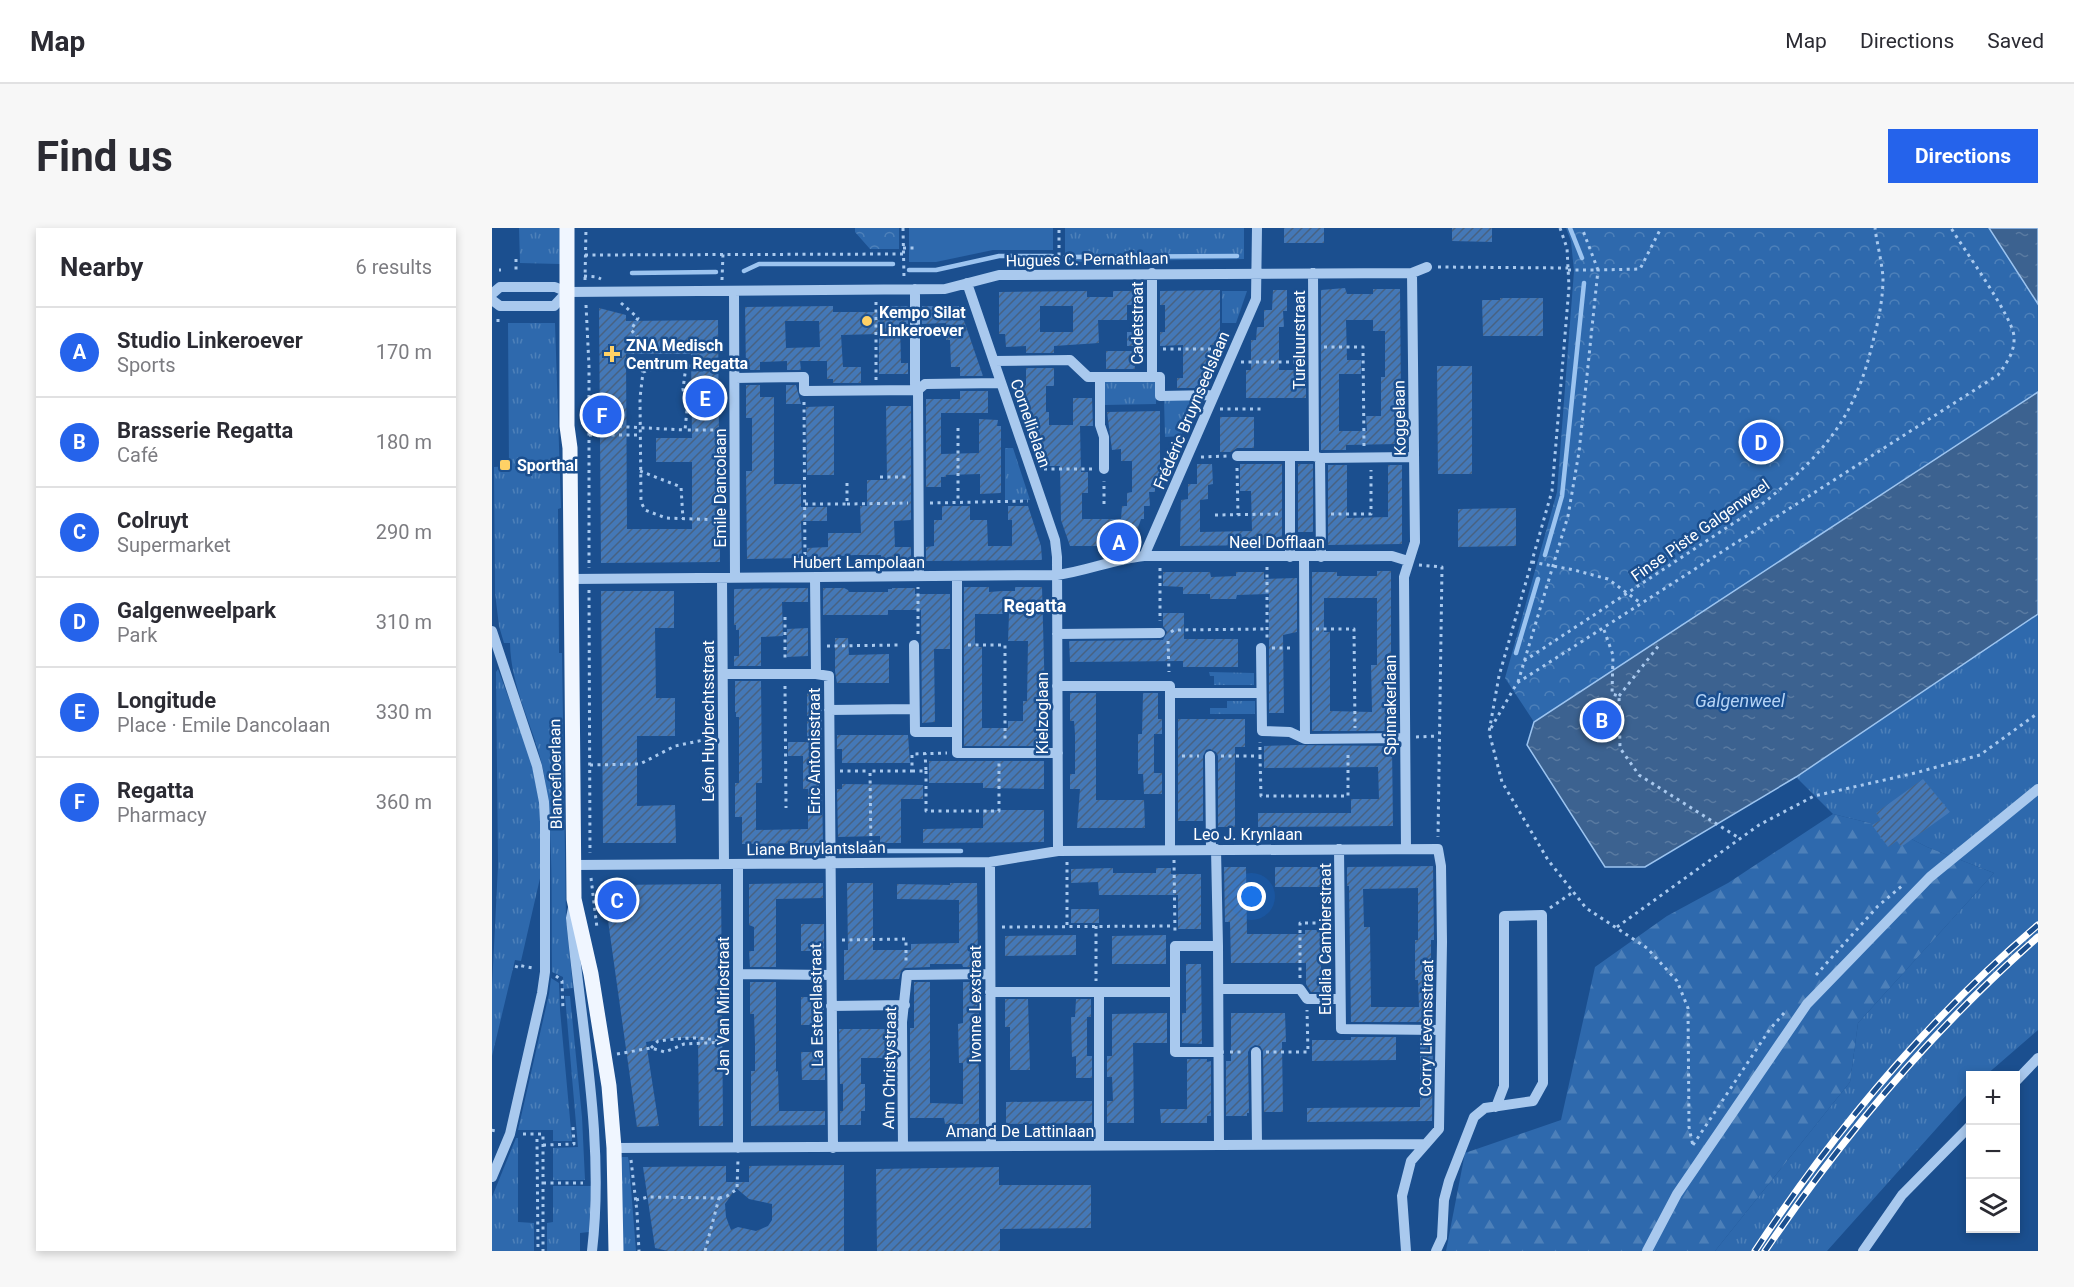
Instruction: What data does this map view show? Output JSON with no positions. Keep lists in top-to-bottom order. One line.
{"streets":{"main road":["Blancefloerlaan"],"street":["Hugues C. Pernathlaan","Cadetstraat","Tureluurstraat","Frédéric Bruynseelslaan","Koggelaan","Cornellielaan","Emile Dancolaan","Neel Dofflaan","Hubert Lampolaan","Spinnakerlaan","Kielzoglaan","Léon Huybrechtsstraat","Eric Antonisstraat","Leo J. Krynlaan","Liane Bruylantslaan","Eulalia Cambierstraat","Ivonne Lexstraat","La Esterellastraat","Jan Van Mirlostraat","Corry Lievensstraat","Ann Christystraat","Amand De Lattinlaan"],"path":["Finse Piste Galgenweel"]},"crossings":[["Hugues C. Pernathlaan","Cadetstraat"],["Hugues C. Pernathlaan","Tureluurstraat"],["Hugues C. Pernathlaan","Frédéric Bruynseelslaan"],["Hugues C. Pernathlaan","Koggelaan"],["Hugues C. Pernathlaan","Cornellielaan"],["Hugues C. Pernathlaan","Emile Dancolaan"],["Hugues C. Pernathlaan","Blancefloerlaan"],["Tureluurstraat","Neel Dofflaan"],["Frédéric Bruynseelslaan","Neel Dofflaan"],["Frédéric Bruynseelslaan","Hubert Lampolaan"],["Koggelaan","Neel Dofflaan"],["Koggelaan","Spinnakerlaan"],["Cornellielaan","Hubert Lampolaan"],["Cornellielaan","Kielzoglaan"],["Emile Dancolaan","Hubert Lampolaan"],["Neel Dofflaan","Hubert Lampolaan"],["Neel Dofflaan","Spinnakerlaan"],["Hubert Lampolaan","Kielzoglaan"],["Hubert Lampolaan","Léon Huybrechtsstraat"],["Hubert Lampolaan","Blancefloerlaan"],["Spinnakerlaan","Leo J. Krynlaan"],["Kielzoglaan","Leo J. Krynlaan"],["Kielzoglaan","Liane Bruylantslaan"],["Léon Huybrechtsstraat","Liane Bruylantslaan"],["Eric Antonisstraat","Liane Bruylantslaan"],["Eric Antonisstraat","La Esterellastraat"],["Blancefloerlaan","Liane Bruylantslaan"],["Blancefloerlaan","Amand De Lattinlaan"],["Leo J. Krynlaan","Liane Bruylantslaan"],["Leo J. Krynlaan","Eulalia Cambierstraat"],["Leo J. Krynlaan","Corry Lievensstraat"],["Liane Bruylantslaan","Ivonne Lexstraat"],["Liane Bruylantslaan","La Esterellastraat"],["Liane Bruylantslaan","Jan Van Mirlostraat"],["Eulalia Cambierstraat","Corry Lievensstraat"],["Ivonne Lexstraat","Amand De Lattinlaan"],["La Esterellastraat","Amand De Lattinlaan"],["Jan Van Mirlostraat","Amand De Lattinlaan"],["Corry Lievensstraat","Amand De Lattinlaan"],["Ann Christystraat","Amand De Lattinlaan"]],"districts":["Regatta"],"water":["Galgenweel"],"places":{"other":["Kempo Silat Linkeroever"],"health":["ZNA Medisch Centrum Regatta"],"transit":["Sporthal"]},"page":{"header":"Map","nav":["Map","Directions","Saved"],"buttons":"Directions","title":"Find us","heading":["Nearby","6 results"],"list":[{"mark":"A","name":"Studio Linkeroever","note":"Sports","value":"170 m"},{"mark":"B","name":"Brasserie Regatta","note":"Café","value":"180 m"},{"mark":"C","name":"Colruyt","note":"Supermarket","value":"290 m"},{"mark":"D","name":"Galgenweelpark","note":"Park","value":"310 m"},{"mark":"E","name":"Longitude","note":"Place · Emile Dancolaan","value":"330 m"},{"mark":"F","name":"Regatta","note":"Pharmacy","value":"360 m"}],"pins":["E","F","D","A","B","C"],"map_buttons":["+","−"]}}
